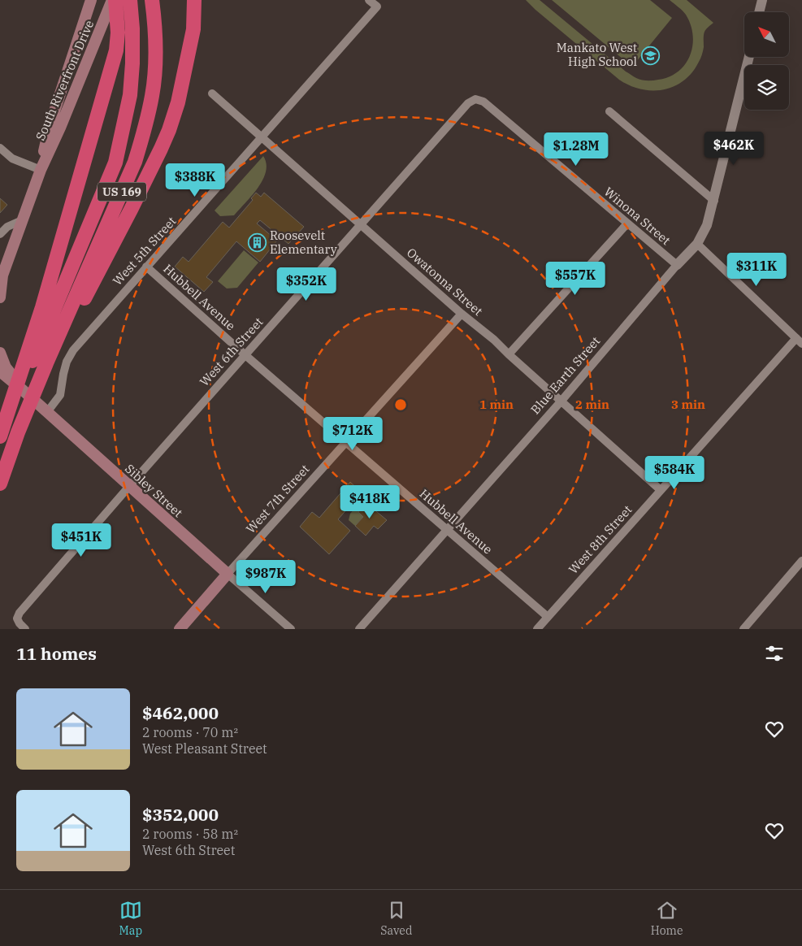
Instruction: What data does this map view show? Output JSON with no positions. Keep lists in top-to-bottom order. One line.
{"streets":{"highway":["US 169"],"main road":["South Riverfront Drive","Sibley Street","West 7th Street"],"street":["Winona Street","West 5th Street","Owatonna Street","Hubbell Avenue","West 6th Street","Blue Earth Street","West 8th Street"]},"crossings":[["Winona Street","West 6th Street"],["Winona Street","Blue Earth Street"],["West 5th Street","Owatonna Street"],["West 5th Street","Hubbell Avenue"],["West 5th Street","Sibley Street"],["Owatonna Street","West 6th Street"],["Owatonna Street","Blue Earth Street"],["Owatonna Street","West 7th Street"],["Owatonna Street","West 8th Street"],["Hubbell Avenue","West 6th Street"],["Hubbell Avenue","Blue Earth Street"],["Hubbell Avenue","West 7th Street"],["Hubbell Avenue","West 8th Street"],["West 6th Street","Sibley Street"],["Sibley Street","West 7th Street"]],"places":{"school or university":["Mankato West High School"],"building":["Roosevelt Elementary"]},"north":"top left","page":{"price":["$462K","$1.28M","$388K","$311K","$557K","$352K","$712K","$584K","$418K","$451K","$987K"],"heading":"11 homes","list":[{"name":"$462,000","note":"2 rooms · 70 m² · West Pleasant Street"},{"name":"$352,000","note":"2 rooms · 58 m² · West 6th Street"}],"tabs":["Map","Saved","Home"]},"rings":["1 min","2 min","3 min"]}
